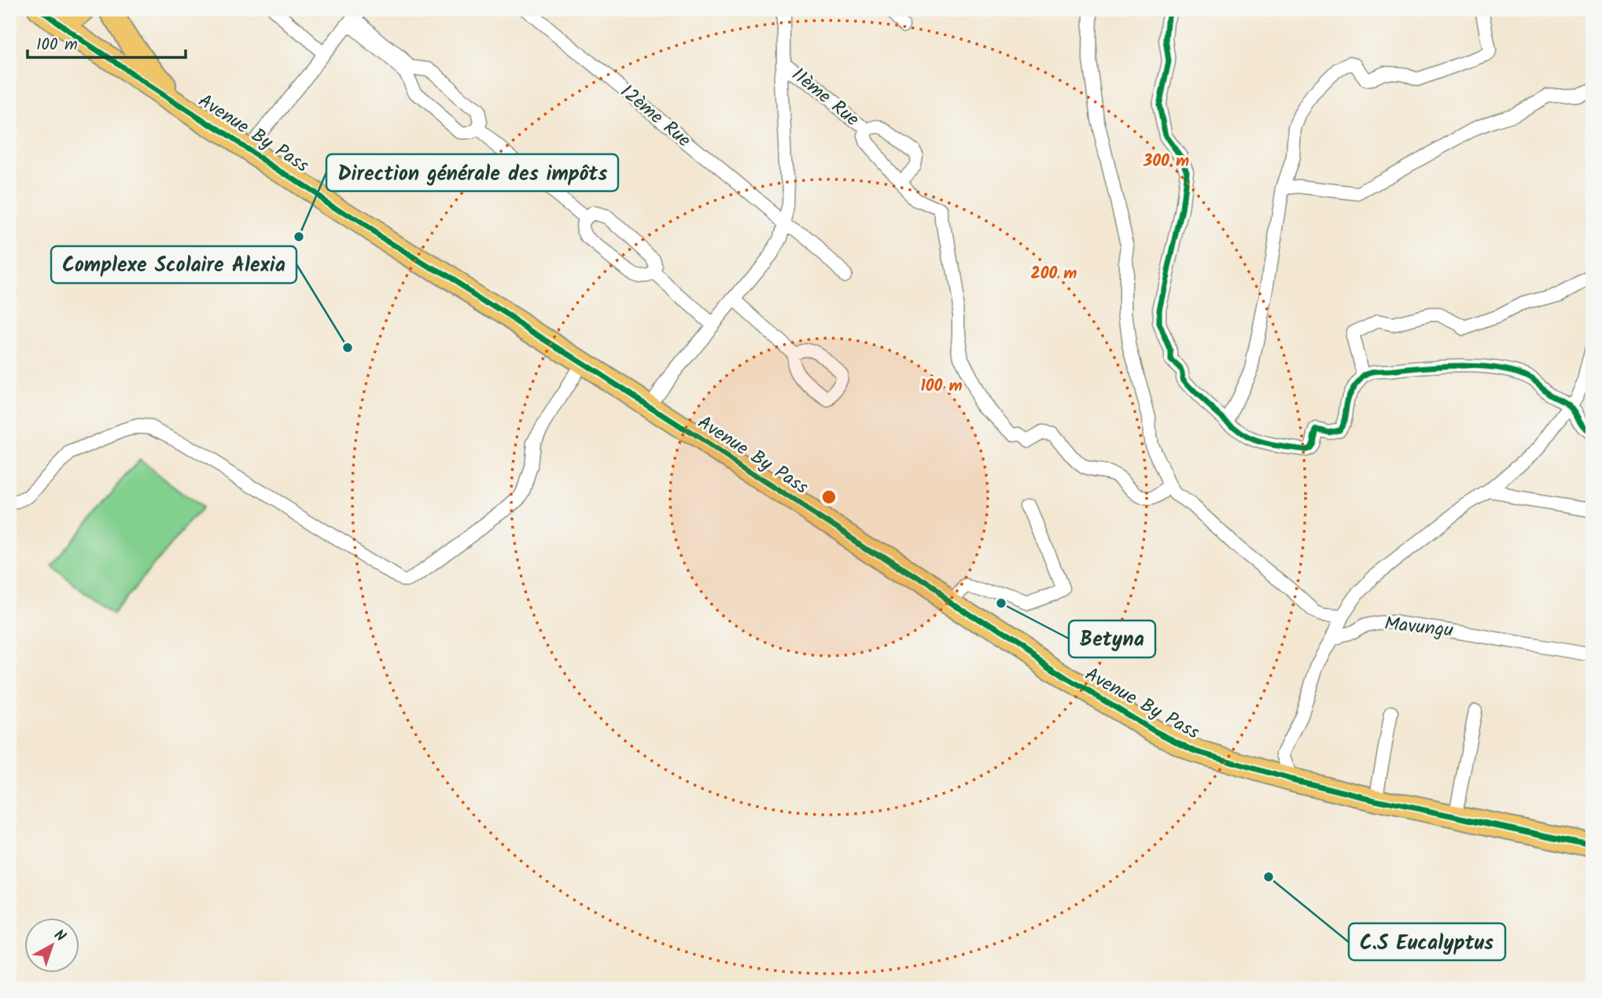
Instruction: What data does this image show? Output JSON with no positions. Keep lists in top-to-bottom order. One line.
{"streets":{"highway":["Avenue By Pass"],"street":["11ème Rue","12ème Rue","Mavungu"]},"places":["Direction générale des impôts","Complexe Scolaire Alexia","Betyna","C.S Eucalyptus"],"scale_bar":"100 m","north":"top right","rings":["300 m","200 m","100 m"]}
